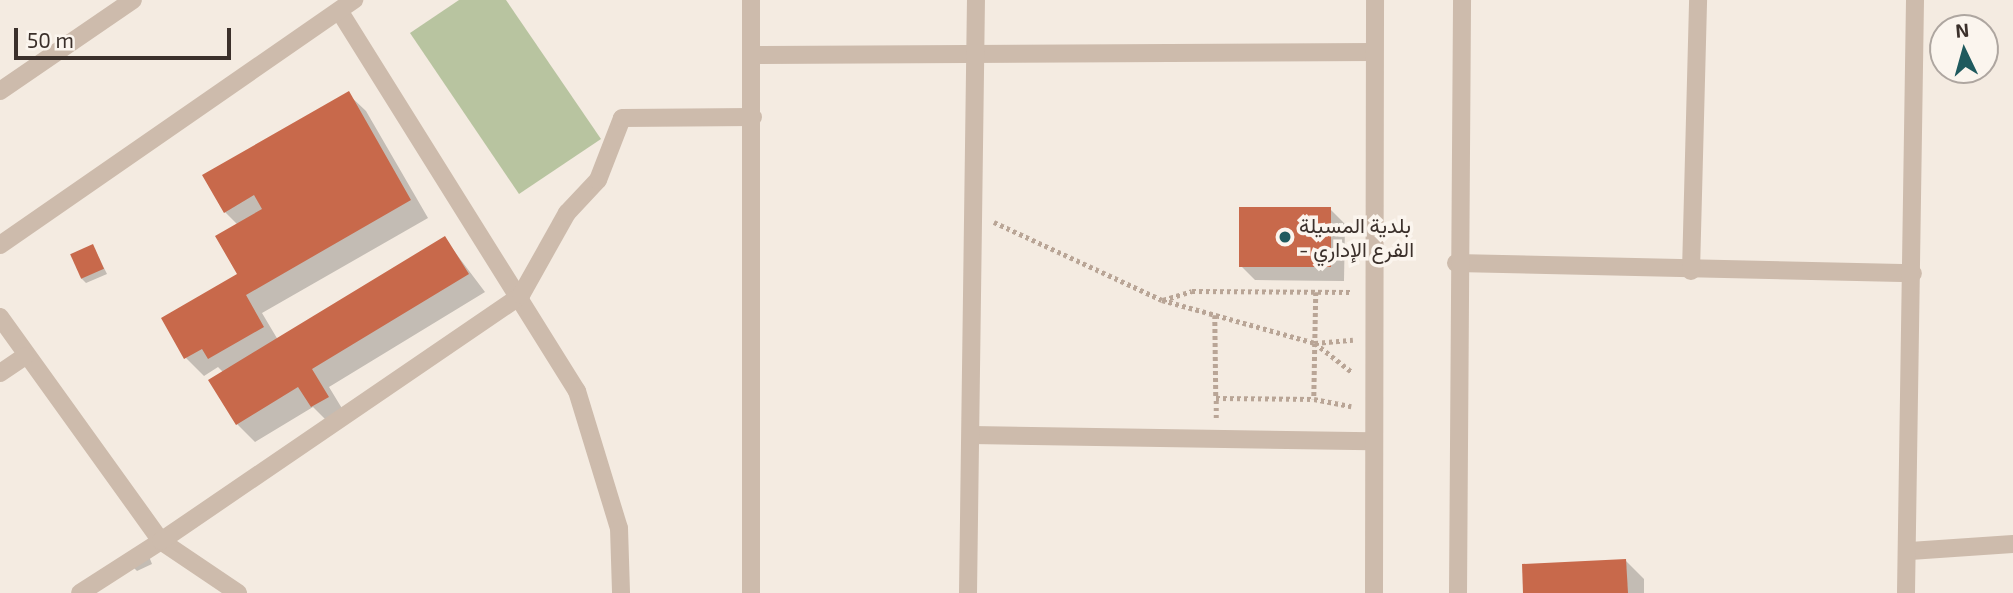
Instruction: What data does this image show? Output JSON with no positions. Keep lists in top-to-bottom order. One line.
{"places":["بلدية المسيلة - الفرع الإداري"],"scale_bar":"50 m","north":"top"}
